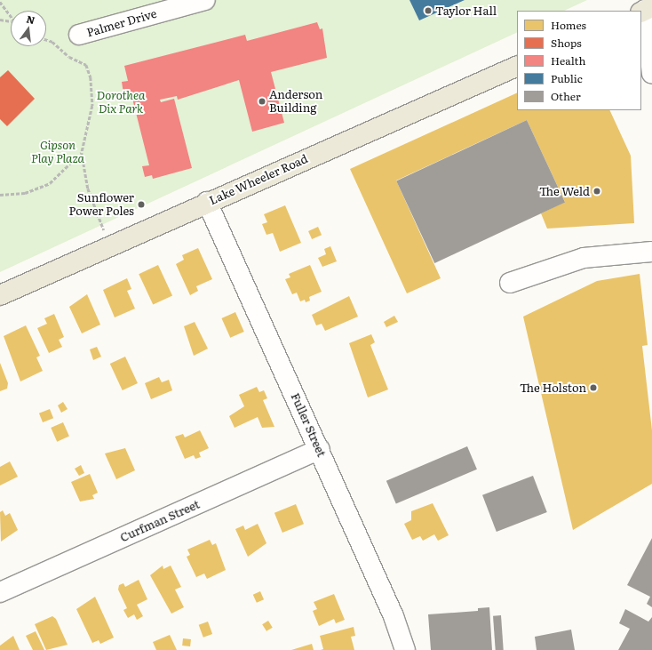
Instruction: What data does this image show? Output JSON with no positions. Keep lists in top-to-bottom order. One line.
{"streets":{"main road":["Lake Wheeler Road"],"street":["Palmer Drive","Fuller Street","Curfman Street"]},"crossings":[["Lake Wheeler Road","Fuller Street"],["Fuller Street","Curfman Street"]],"parks":["Dorothea Dix Park","Gipson Play Plaza"],"places":["Taylor Hall","Anderson Building","The Weld","Sunflower Power Poles","The Holston"],"legend":["Homes","Shops","Health","Public","Other"],"north":"top"}
